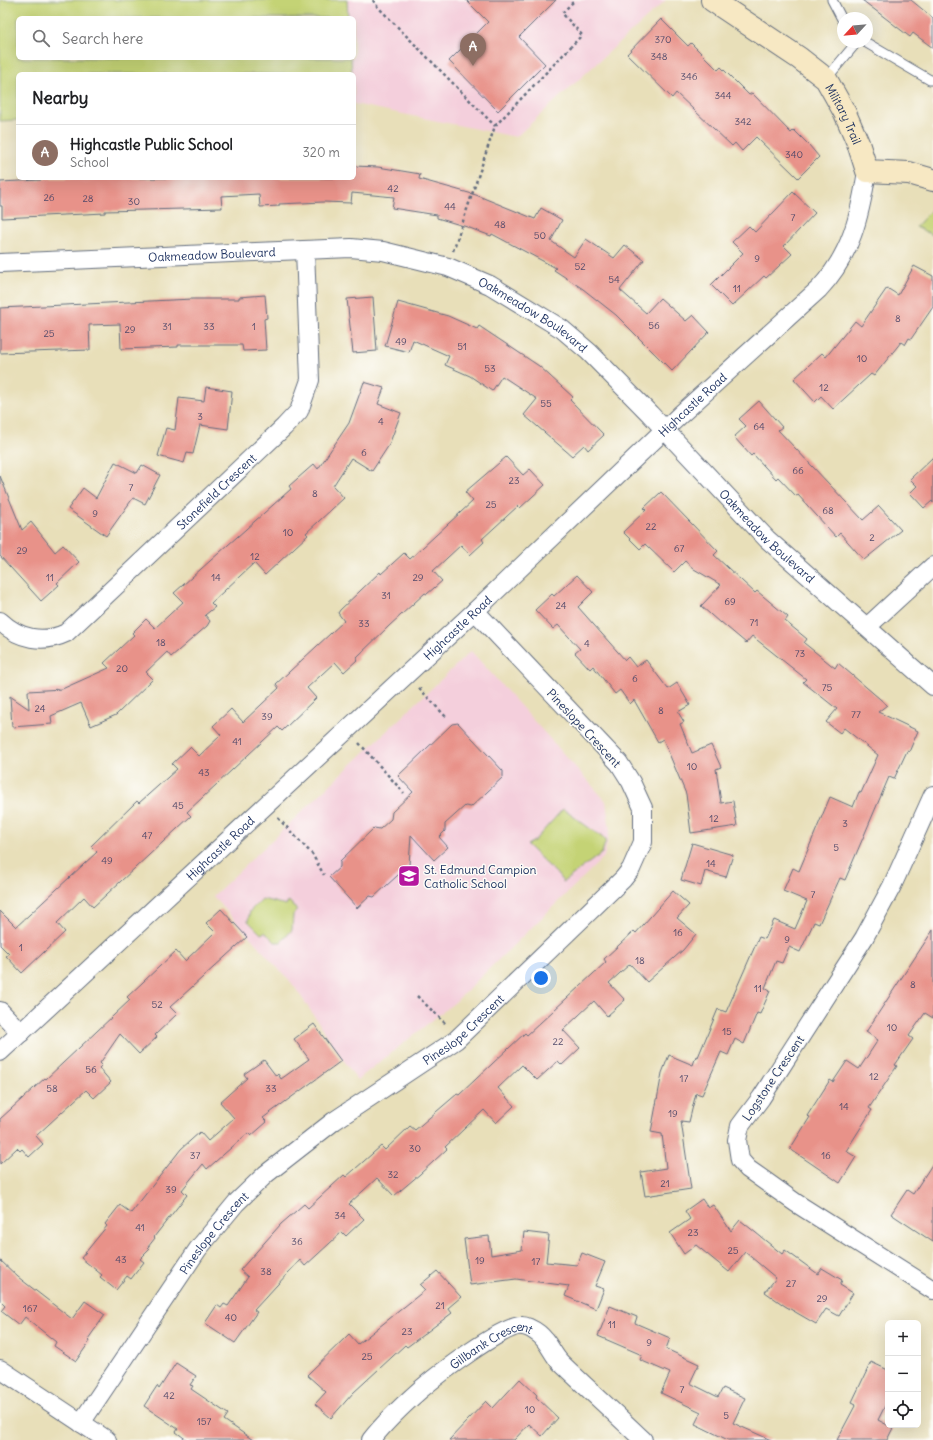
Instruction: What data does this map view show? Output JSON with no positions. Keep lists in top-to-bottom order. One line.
{"streets":{"street":["Military Trail","Oakmeadow Boulevard","Highcastle Road","Stonefield Crescent","Pineslope Crescent","Logstone Crescent","Gillbank Crescent"]},"crossings":[["Military Trail","Highcastle Road"],["Oakmeadow Boulevard","Highcastle Road"],["Oakmeadow Boulevard","Stonefield Crescent"],["Highcastle Road","Pineslope Crescent"]],"places":{"school or university":["St. Edmund Campion Catholic School"]},"house_numbers":["370","348","346","344","342","340","42","26","28","30","44","7","48","50","9","52","54","11","8","56","31","33","1","29","25","49","51","10","53","12","55","3","4","64","6","66","23","7","8","25","68","9","22","10","2","67","29","12","11","14","29","31","69","24","71","33","18","4","73","20","6","75","24","8","77","39","41","10","43","45","12","3","47","5","49","14","7","16","9","1","18","8","11","52","10","15","22","56","12","17","58","33","14","19","30","37","16","32","21","39","34","41","23","36","25","43","19","17","38","27","29","21","167","40","11","23","9","25","7","42","10","5","157"],"north":"bottom left","page":{"search":"Search here","pins":"A","heading":"Nearby","list":[{"mark":"A","name":"Highcastle Public School","note":"School","value":"320 m"}],"map_buttons":["+","−"]}}
